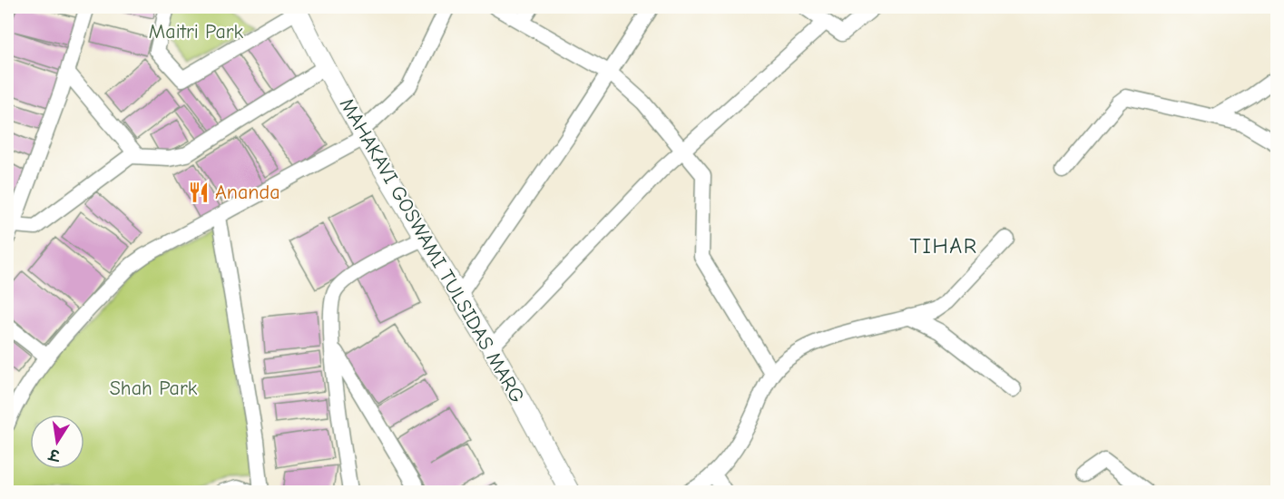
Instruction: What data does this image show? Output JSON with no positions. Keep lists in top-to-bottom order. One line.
{"streets":{"street":["MAHAKAVI GOSWAMI TULSIDAS MARG"]},"districts":["TIHAR"],"parks":["Maitri Park","Shah Park"],"places":{"restaurant":["Ananda"]},"north":"bottom"}
